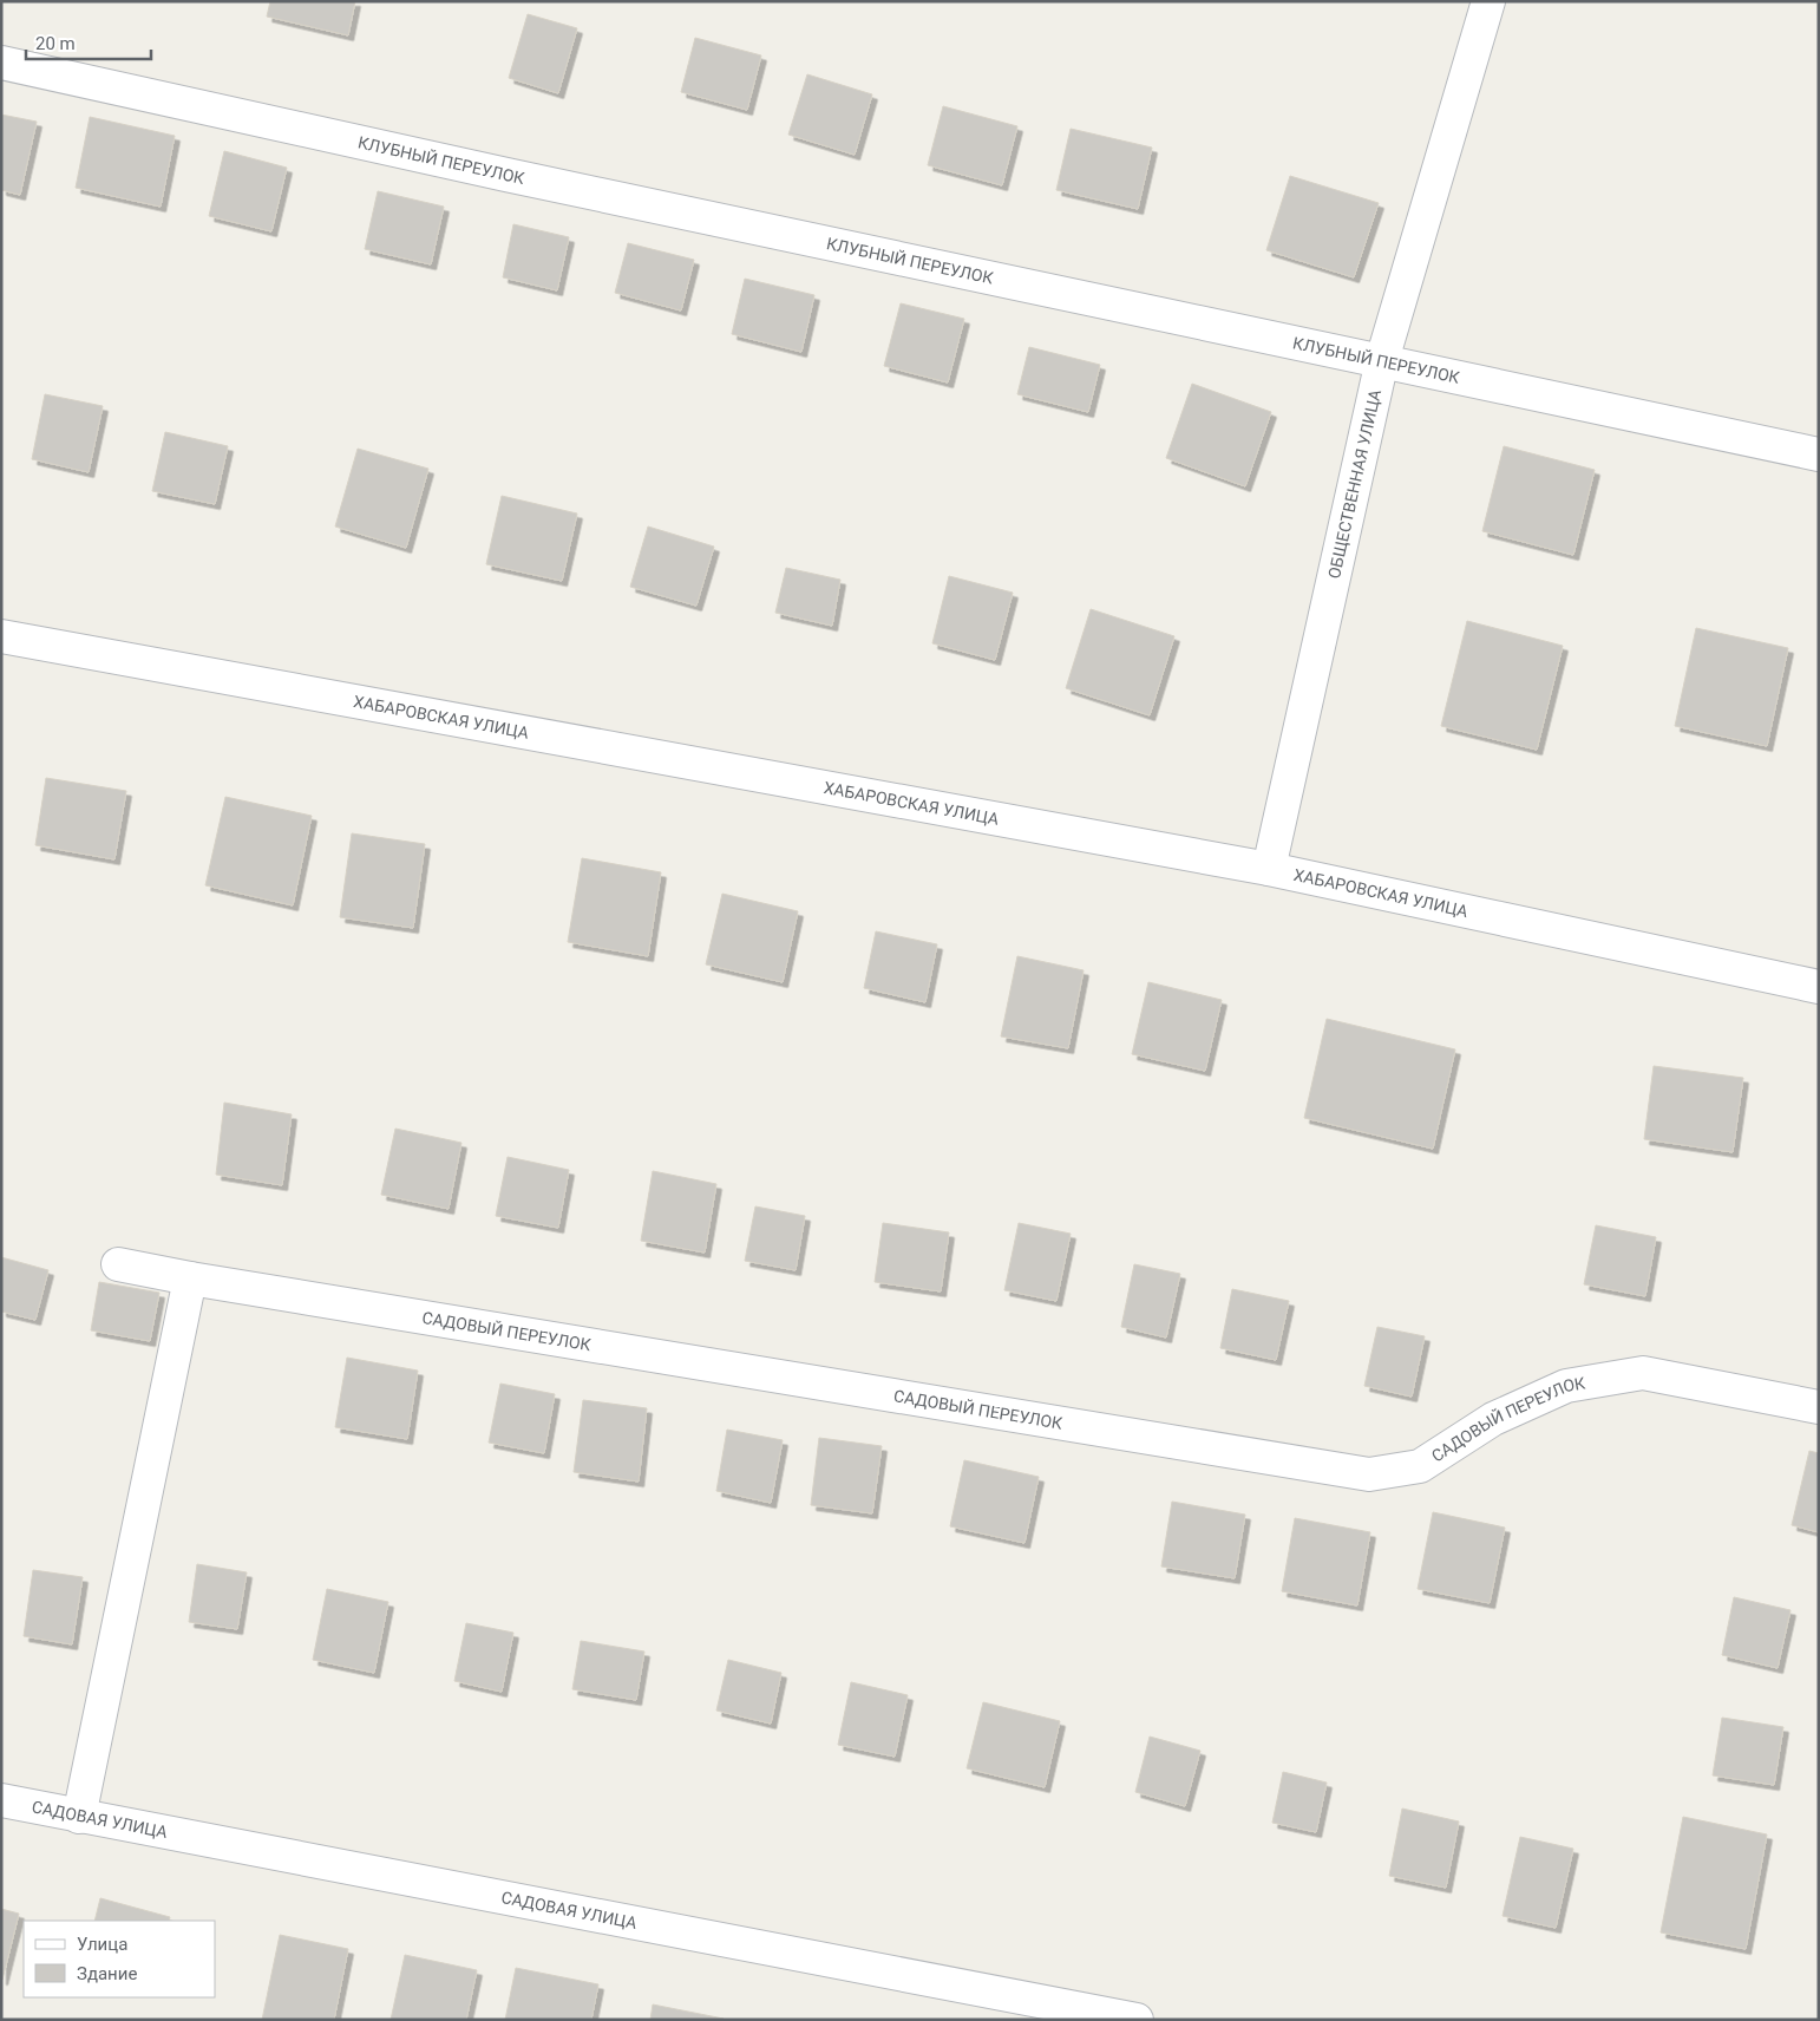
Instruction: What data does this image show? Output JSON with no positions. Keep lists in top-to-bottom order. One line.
{"streets":{"street":["КЛУБНЫЙ ПЕРЕУЛОК","ОБЩЕСТВЕННАЯ УЛИЦА","ХАБАРОВСКАЯ УЛИЦА","САДОВЫЙ ПЕРЕУЛОК","САДОВАЯ УЛИЦА"]},"crossings":[["КЛУБНЫЙ ПЕРЕУЛОК","ОБЩЕСТВЕННАЯ УЛИЦА"],["ОБЩЕСТВЕННАЯ УЛИЦА","ХАБАРОВСКАЯ УЛИЦА"]],"legend":["Улица","Здание"],"scale_bar":"20 m"}
